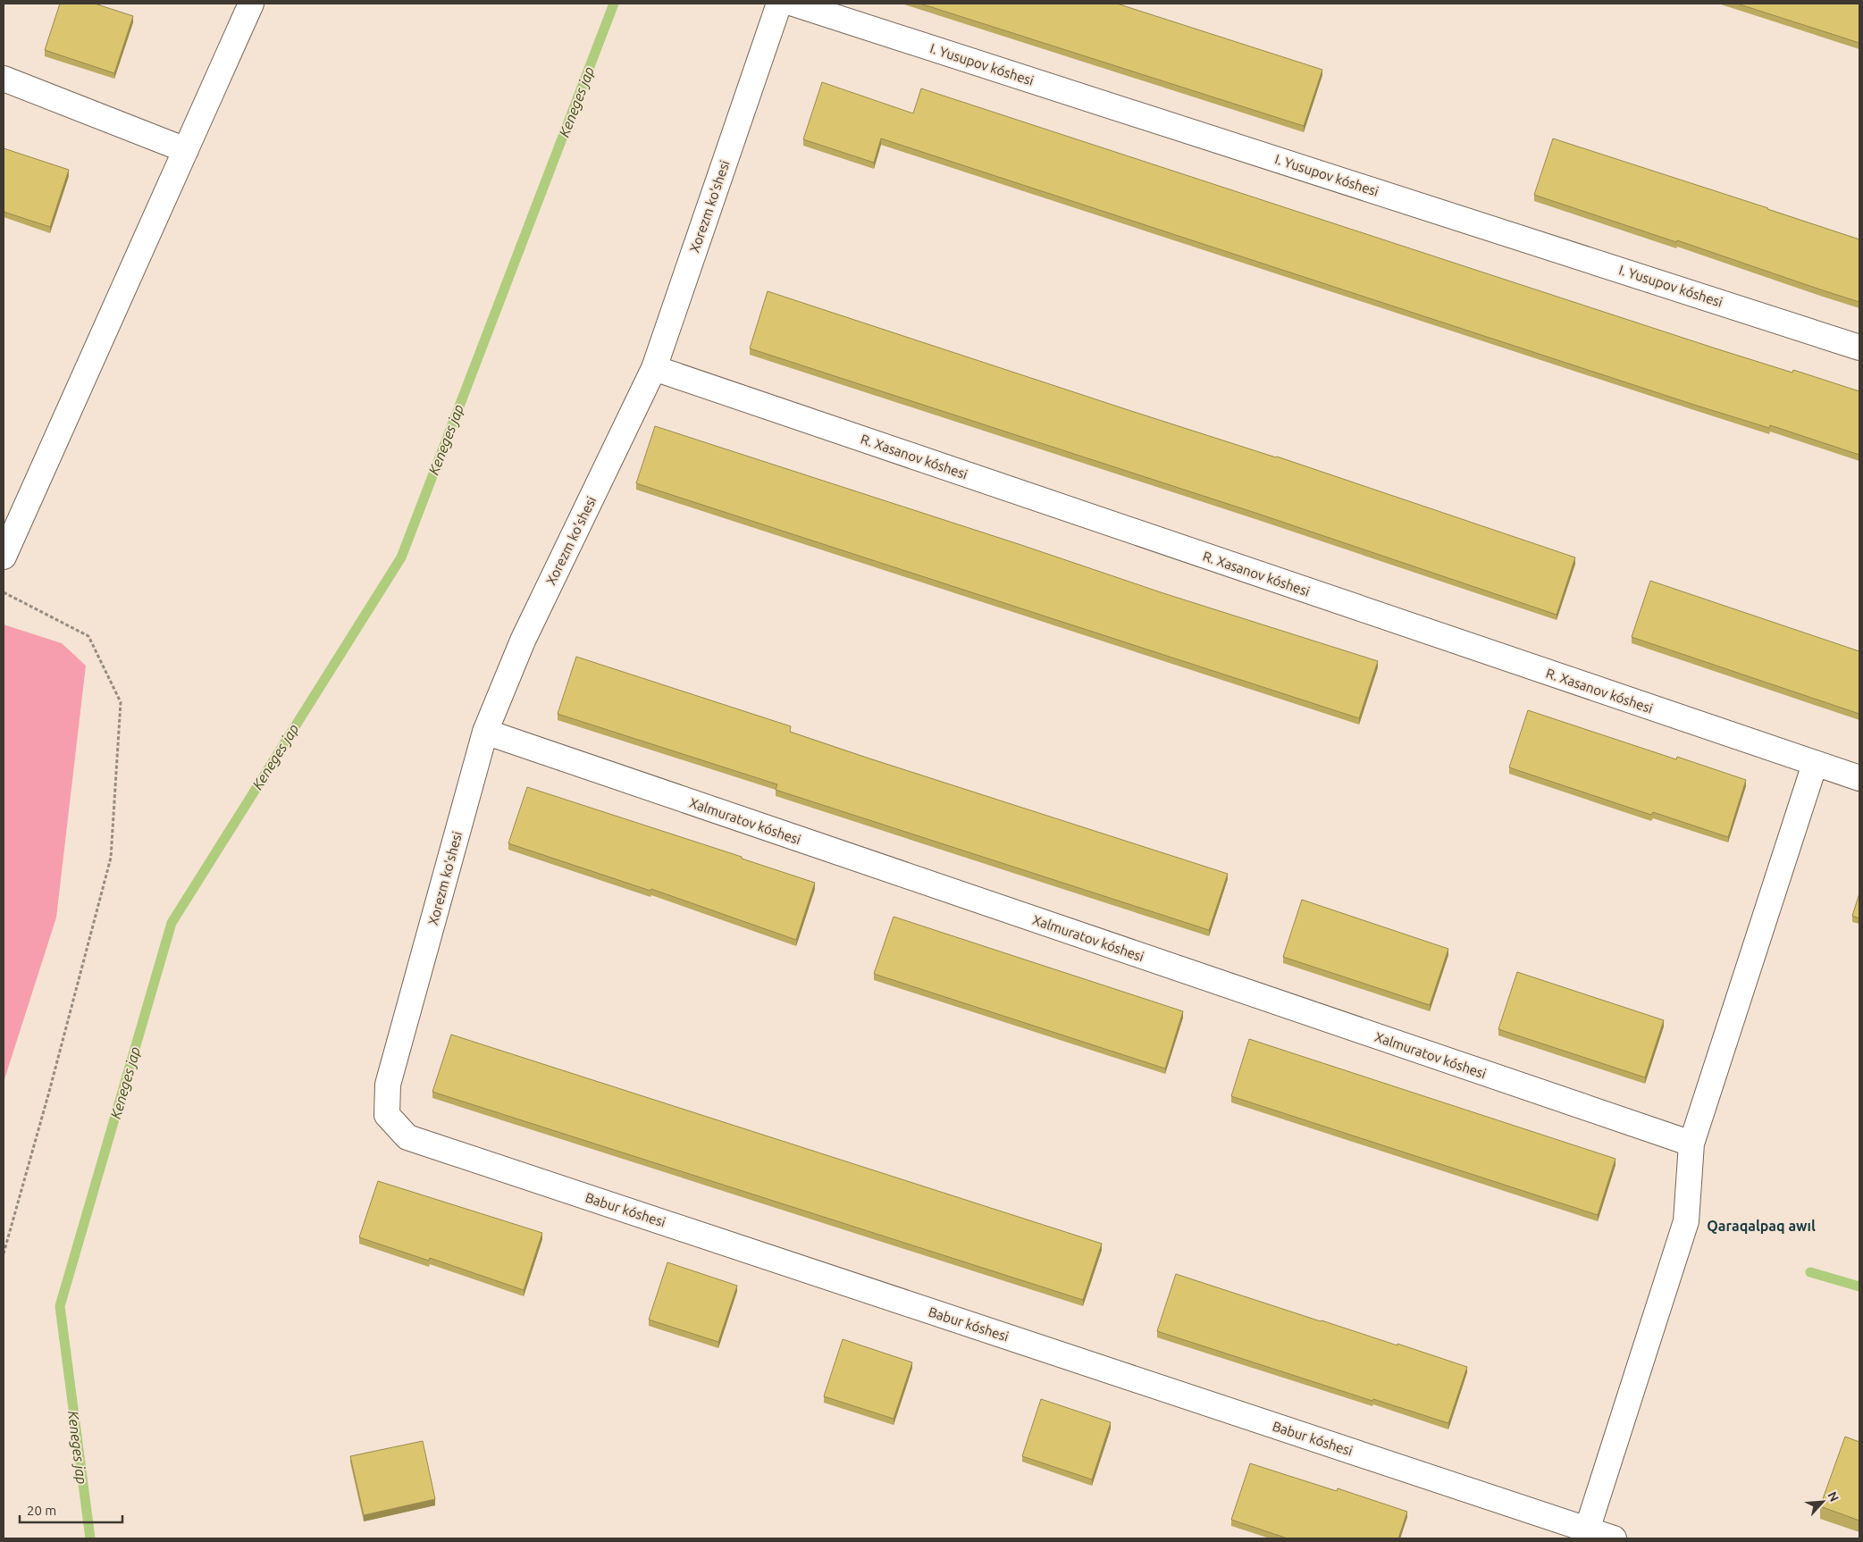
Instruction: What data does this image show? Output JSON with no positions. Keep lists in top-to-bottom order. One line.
{"streets":{"street":["I. Yusupov kóshesi","Xorezm ko'shesi","R. Xasanov kóshesi","Xalmuratov kóshesi","Babur kóshesi"]},"crossings":[["Xorezm ko'shesi","R. Xasanov kóshesi"],["Xorezm ko'shesi","Xalmuratov kóshesi"],["Xorezm ko'shesi","Babur kóshesi"]],"districts":["Qaraqalpaq awıl"],"water":["Keneges jap"],"scale_bar":"20 m","north":"top right"}
